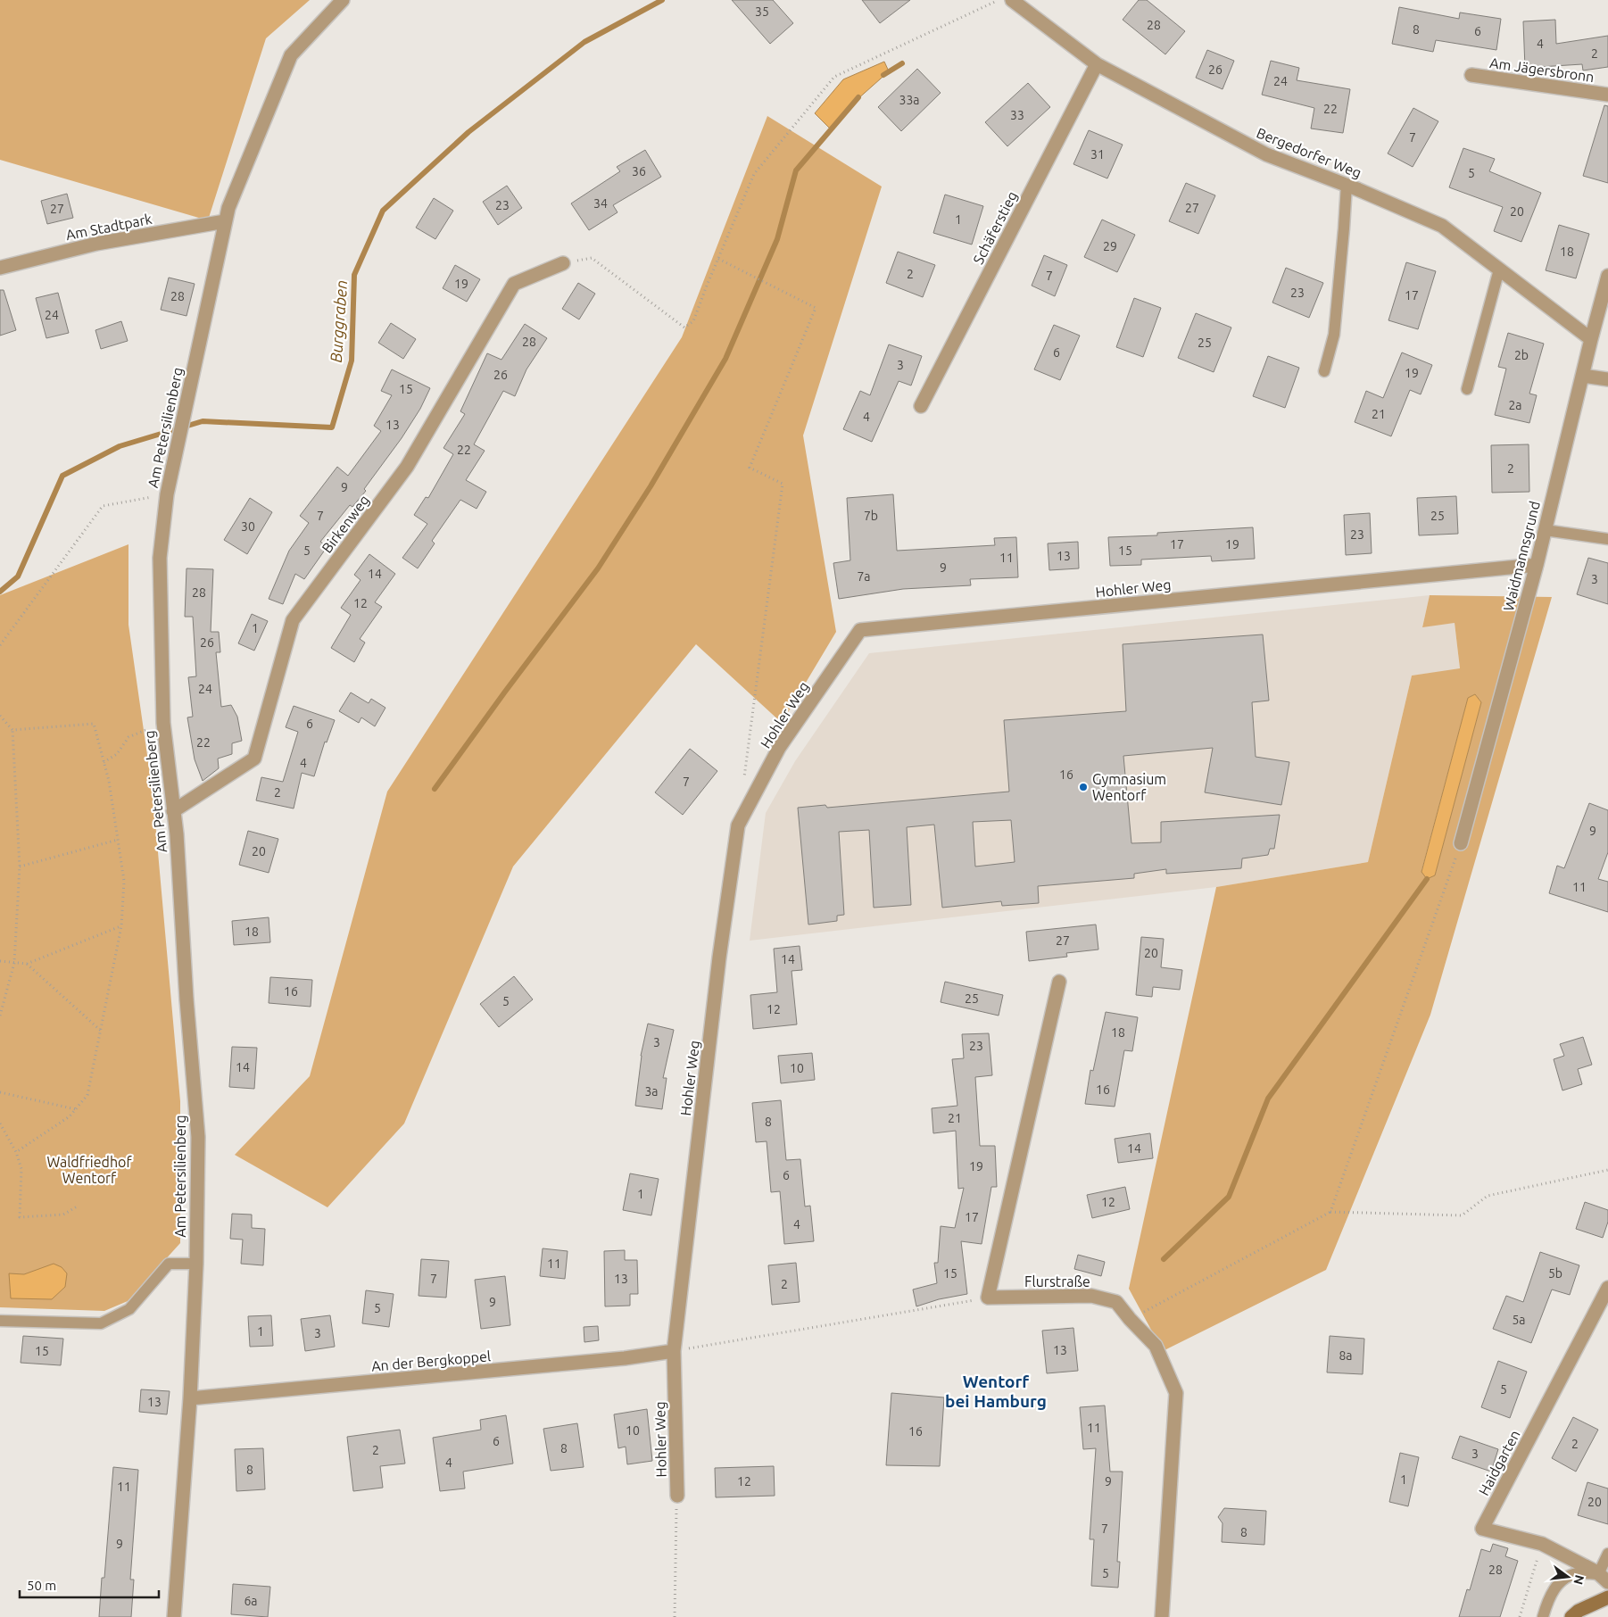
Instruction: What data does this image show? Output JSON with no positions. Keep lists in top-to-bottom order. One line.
{"streets":{"street":["Am Jägersbronn","Bergedorfer Weg","Am Stadtpark","Schäferstieg","Am Petersilienberg","Birkenweg","Waidmannsgrund","Hohler Weg","Flurstraße","An der Bergkoppel","Haidgarten"]},"crossings":[["Bergedorfer Weg","Schäferstieg"],["Bergedorfer Weg","Waidmannsgrund"],["Am Stadtpark","Am Petersilienberg"],["Am Petersilienberg","Birkenweg"],["Am Petersilienberg","An der Bergkoppel"],["Waidmannsgrund","Hohler Weg"],["Hohler Weg","An der Bergkoppel"]],"districts":["Wentorf bei Hamburg"],"water":["Burggraben"],"parks":["Waldfriedhof Wentorf"],"places":["Gymnasium Wentorf"],"house_numbers":["35","28","8","6","4","2","26","24","33a","22","33","7","31","36","5","34","23","27","27","20","1","29","18","2","7","19","23","17","28","24","28","25","6","2b","3","19","26","15","2a","21","4","13","22","2","9","7","7b","25","30","23","17","19","5","15","13","11","9","14","7a","3","28","12","1","26","24","6","22","4","16","7","2","9","20","11","18","27","20","14","16","25","5","12","18","3","23","14","10","16","3a","21","8","14","19","6","1","12","17","4","11","15","5b","7","13","2","9","5","5a","1","3","13","15","8a","5","13","11","10","16","6","2","8","2","3","4","8","1","12","9","11","20","7","8","9","28","5","6a"],"scale_bar":"50 m","north":"right"}
